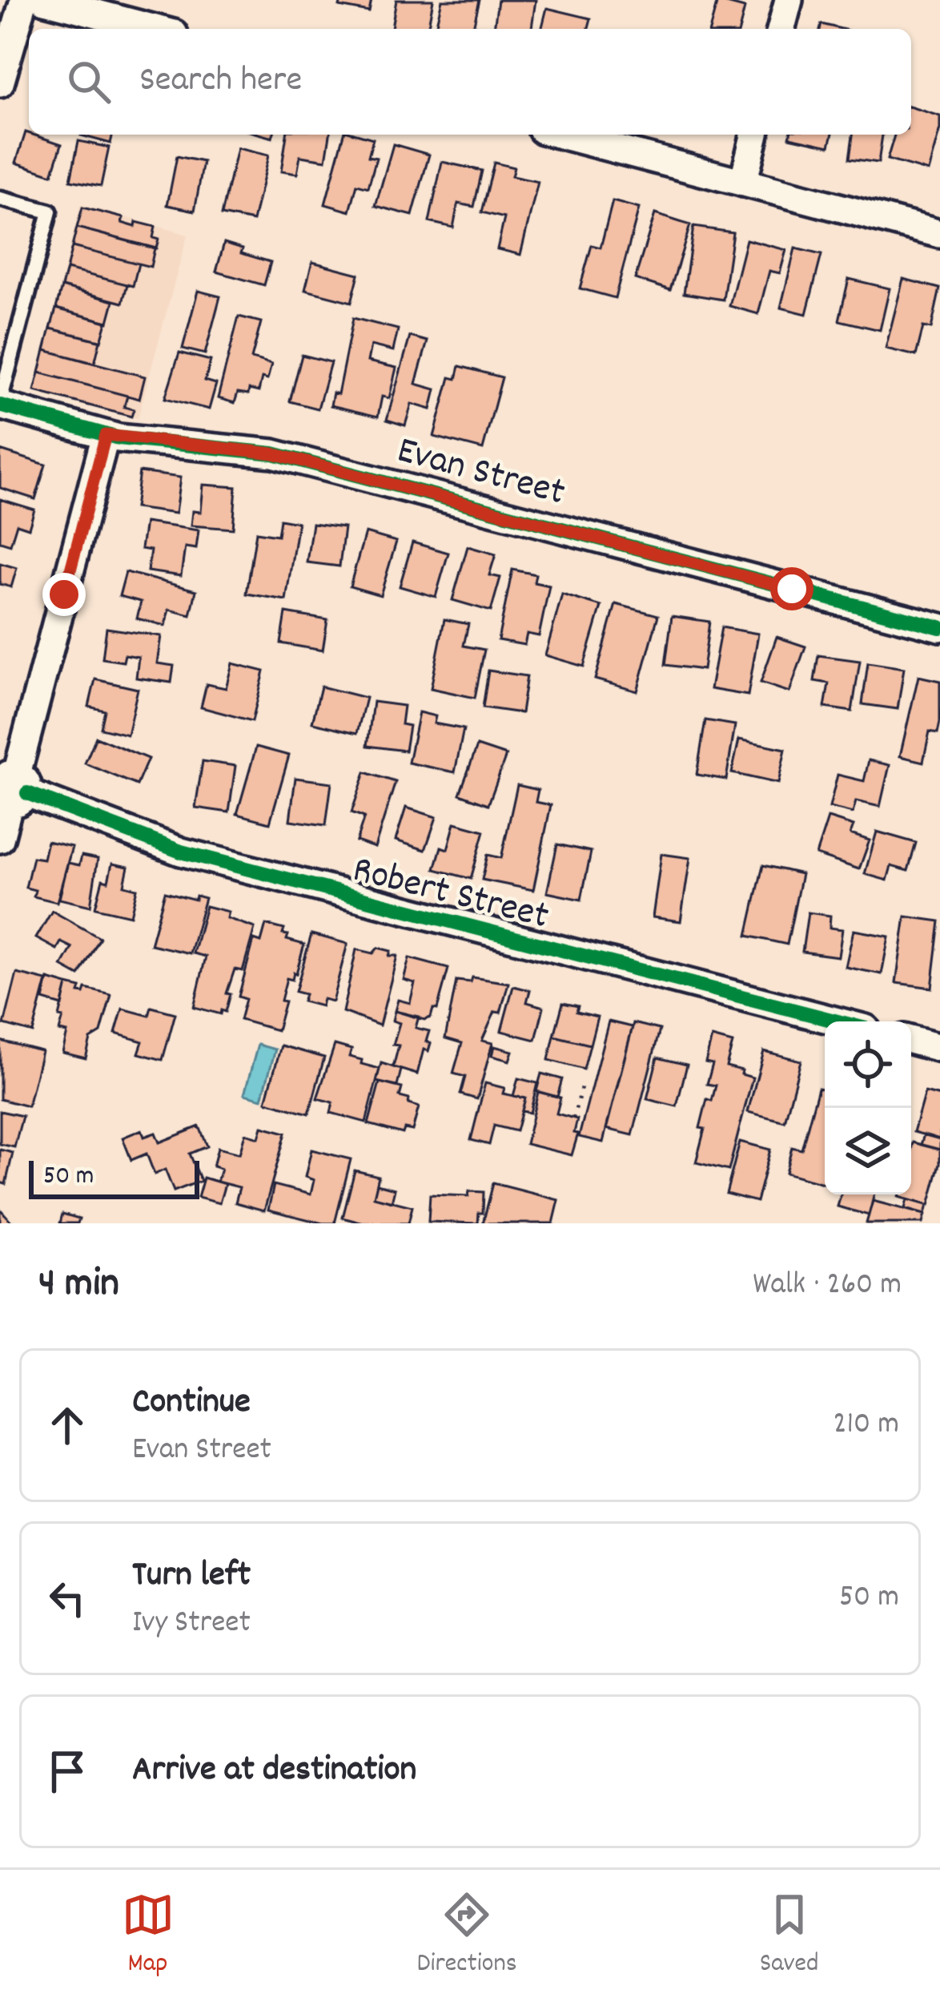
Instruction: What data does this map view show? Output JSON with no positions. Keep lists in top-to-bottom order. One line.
{"streets":{"street":["Evan Street","Robert Street"]},"scale_bar":"50 m","page":{"search":"Search here","scale":"50 m","heading":["4 min","Walk · 260 m"],"list":[["Continue","Evan Street","210 m"],["Turn left","Ivy Street","50 m"],"Arrive at destination"],"nav":["Map","Directions","Saved"]}}
